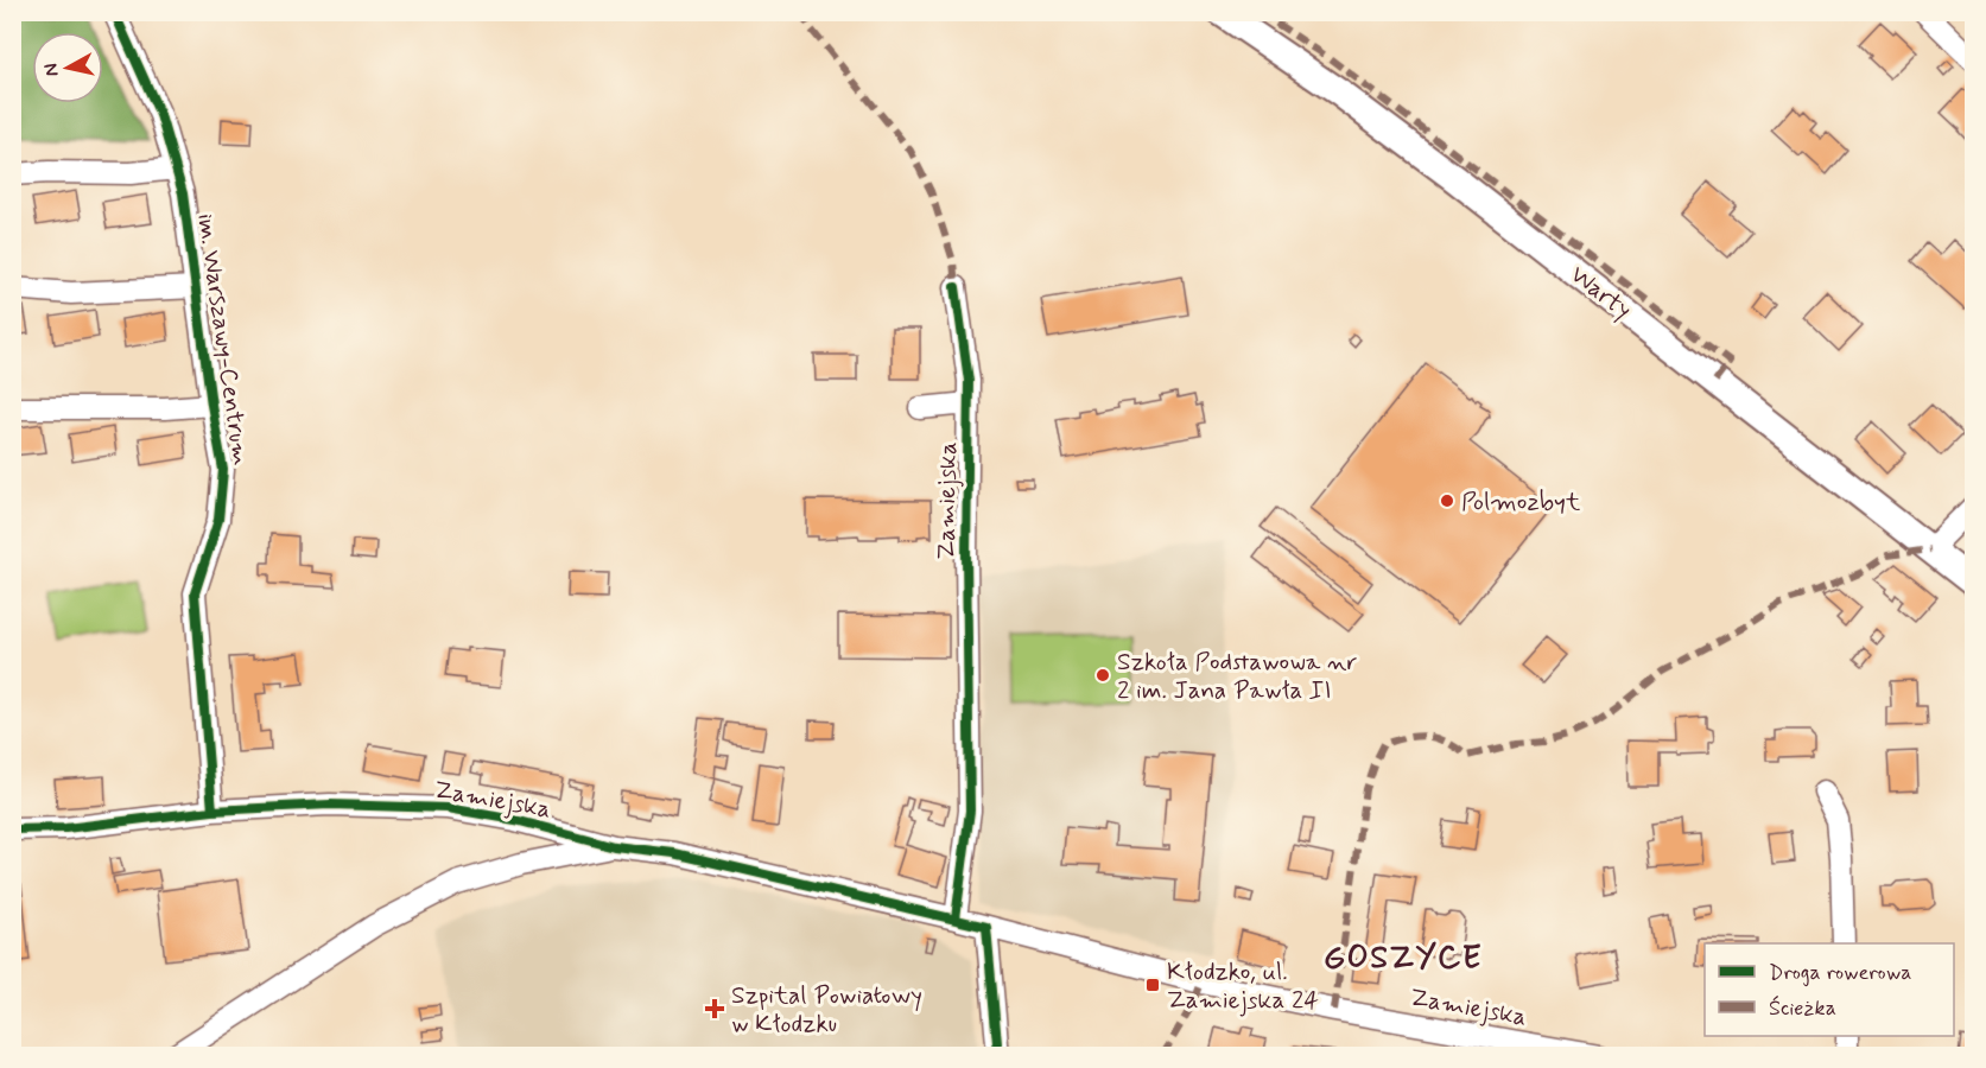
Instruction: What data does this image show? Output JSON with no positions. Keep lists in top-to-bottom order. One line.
{"streets":{"main road":["Warty"],"street":["im. Warszawy-Centrum","Zamiejska"]},"crossings":[["im. Warszawy-Centrum","Zamiejska"]],"districts":["GOSZYCE"],"places":{"other":["Polmozbyt","Szkoła Podstawowa nr 2 im. Jana Pawła II"],"transit":["Kłodzko, ul. Zamiejska 24"],"health":["Szpital Powiatowy w Kłodzku"]},"legend":["Droga rowerowa","Ścieżka"],"north":"left"}
